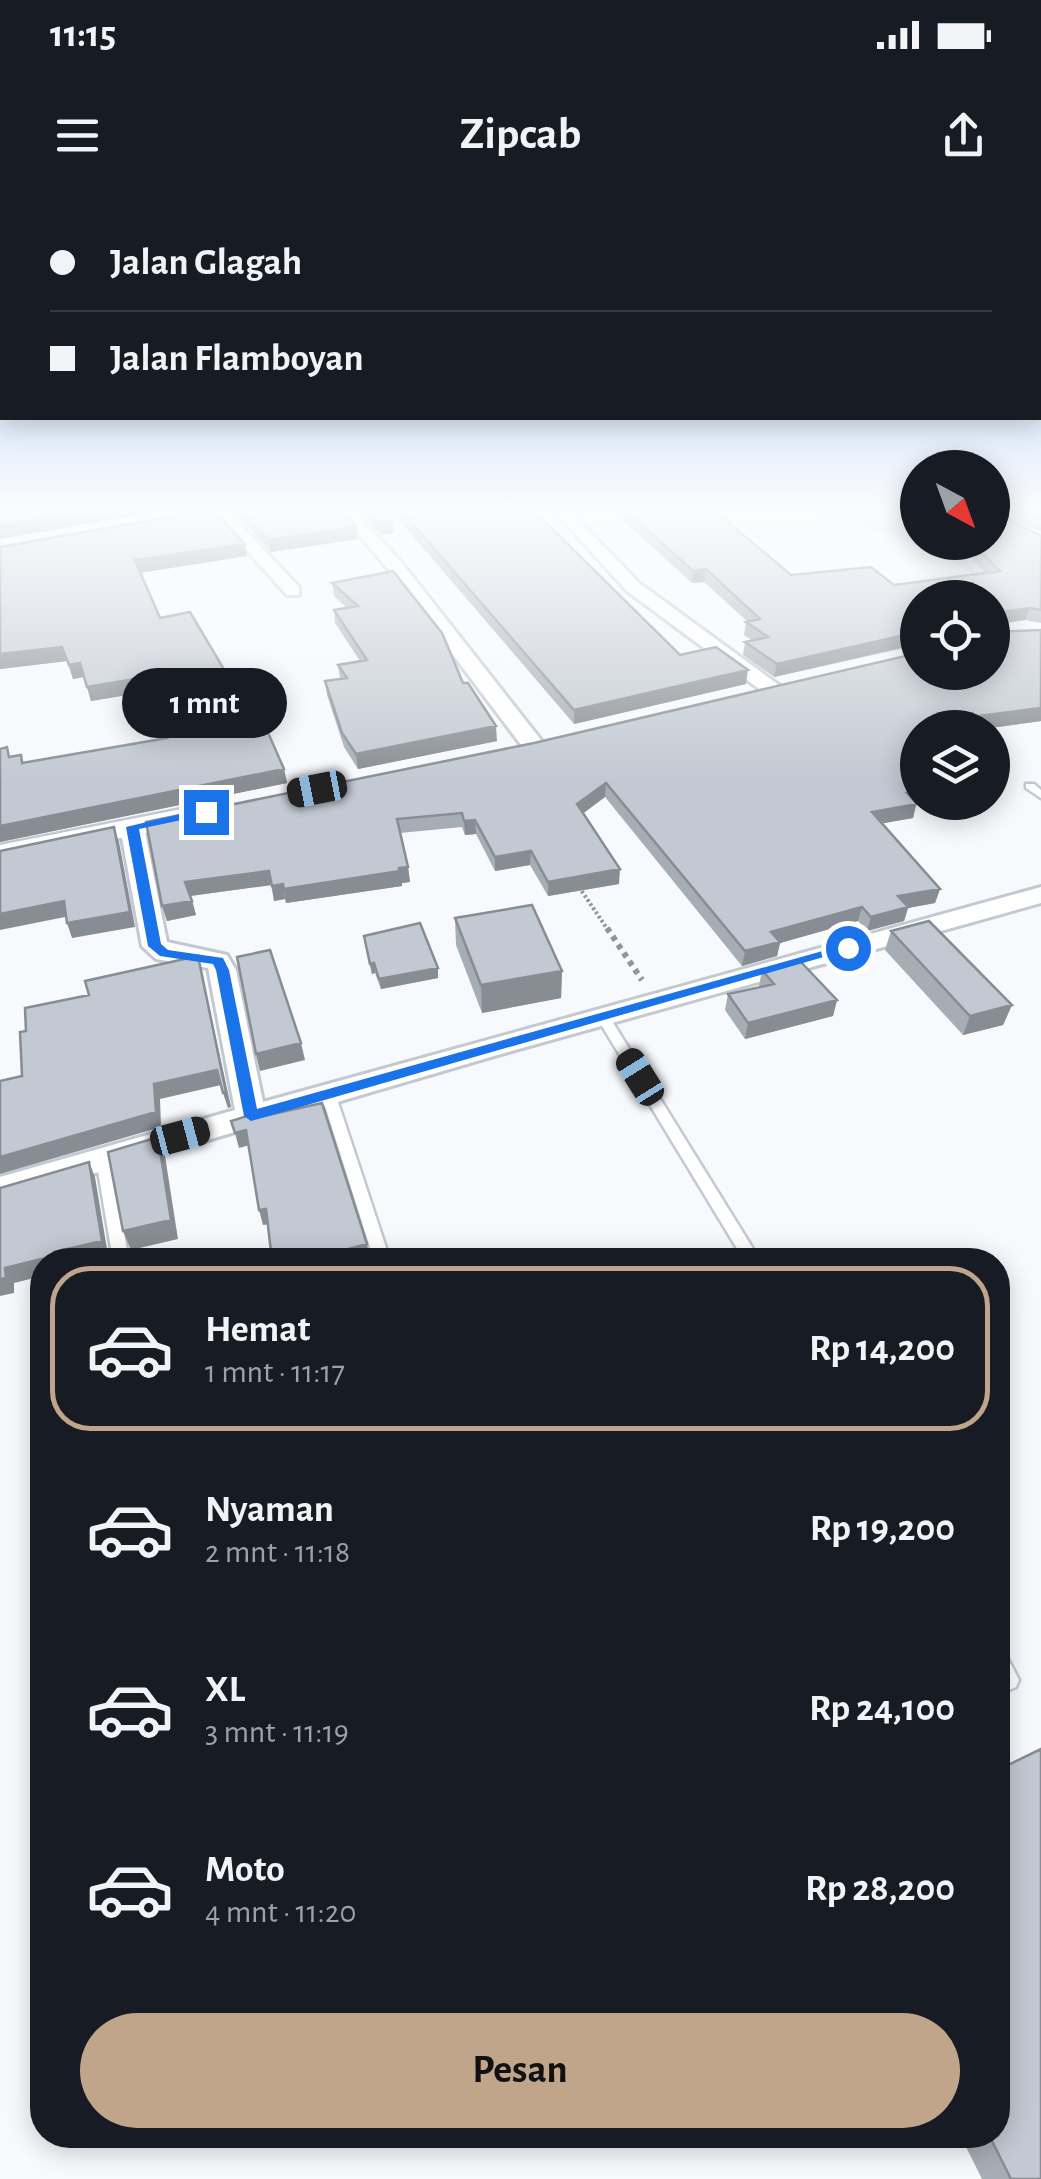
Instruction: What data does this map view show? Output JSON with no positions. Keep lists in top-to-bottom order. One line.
{"north":"bottom right","page":{"status":"11:15","header":"Zipcab","banner":["Jalan Glagah","Jalan Flamboyan"],"bubble":"1 mnt","list":[{"name":"Hemat","note":"1 mnt · 11:17","value":"Rp 14,200"},{"name":"Nyaman","note":"2 mnt · 11:18","value":"Rp 19,200"},{"name":"XL","note":"3 mnt · 11:19","value":"Rp 24,100"},{"name":"Moto","note":"4 mnt · 11:20","value":"Rp 28,200"}],"buttons":"Pesan"}}
